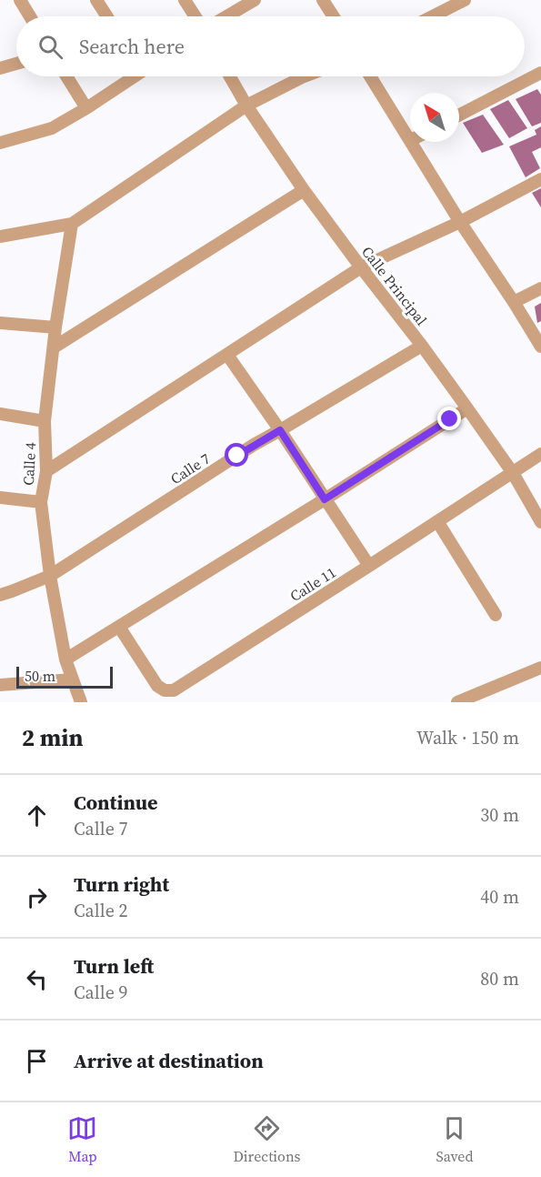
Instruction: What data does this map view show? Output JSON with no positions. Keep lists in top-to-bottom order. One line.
{"streets":{"street":["Calle Principal","Calle 4","Calle 7","Calle 11"]},"crossings":[["Calle Principal","Calle 7"],["Calle Principal","Calle 11"],["Calle 4","Calle 7"]],"scale_bar":"50 m","north":"top left","page":{"search":"Search here","scale":"50 m","heading":["2 min","Walk · 150 m"],"list":[["Continue","Calle 7","30 m"],["Turn right","Calle 2","40 m"],["Turn left","Calle 9","80 m"],"Arrive at destination"],"nav":["Map","Directions","Saved"]}}
